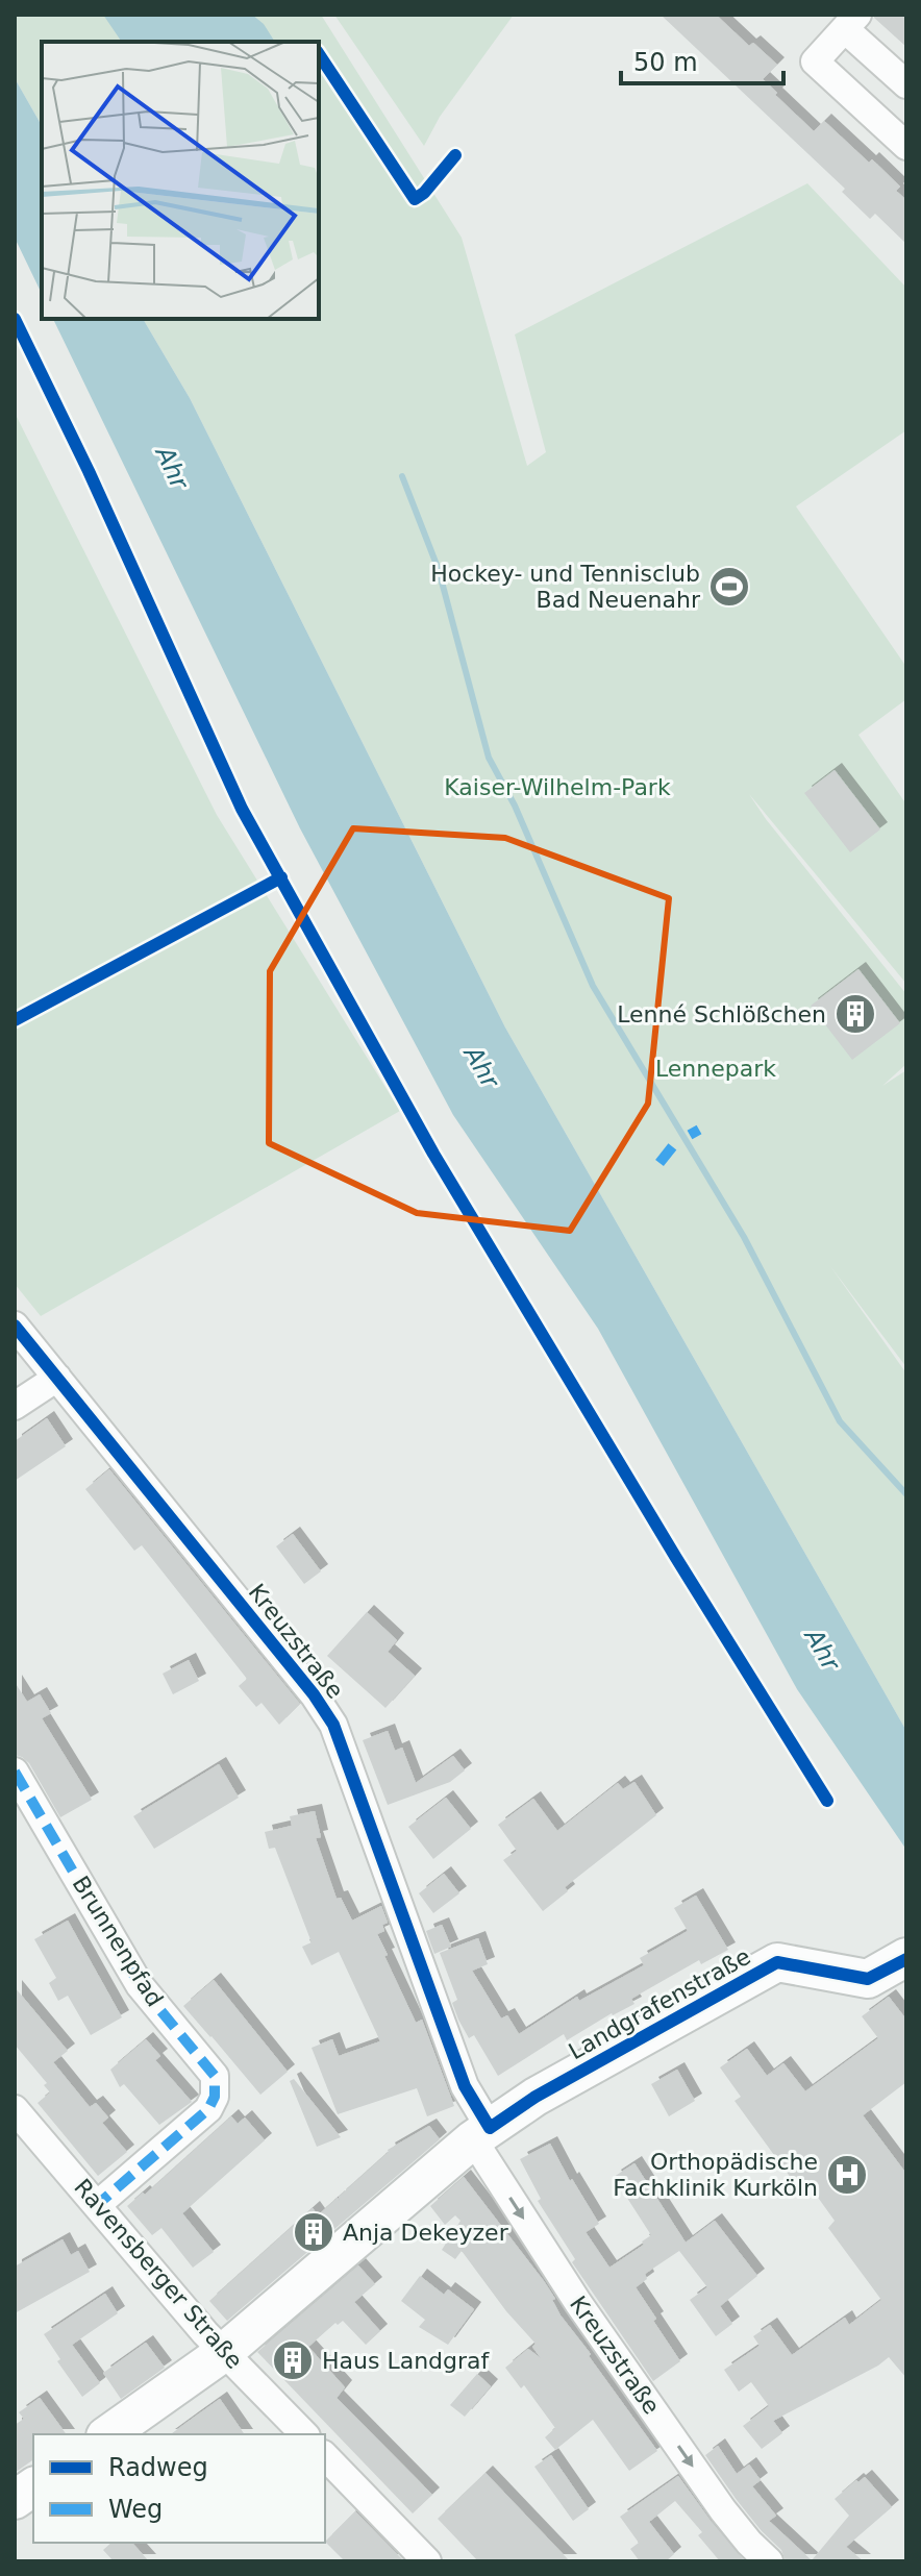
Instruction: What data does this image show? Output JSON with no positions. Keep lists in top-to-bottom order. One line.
{"streets":{"street":["Kreuzstraße","Brunnenpfad","Landgrafenstraße","Ravensberger Straße"]},"crossings":[["Kreuzstraße","Landgrafenstraße"],["Brunnenpfad","Ravensberger Straße"],["Landgrafenstraße","Ravensberger Straße"]],"one_way":["Kreuzstraße"],"water":["Ahr"],"parks":["Kaiser-Wilhelm-Park","Lennepark"],"places":{"sports":["Hockey- und Tennisclub Bad Neuenahr"],"building":["Lenné Schlößchen","Anja Dekeyzer","Haus Landgraf"],"hospital":["Orthopädische Fachklinik Kurköln"]},"legend":["Radweg","Weg"],"scale_bar":"50 m"}
